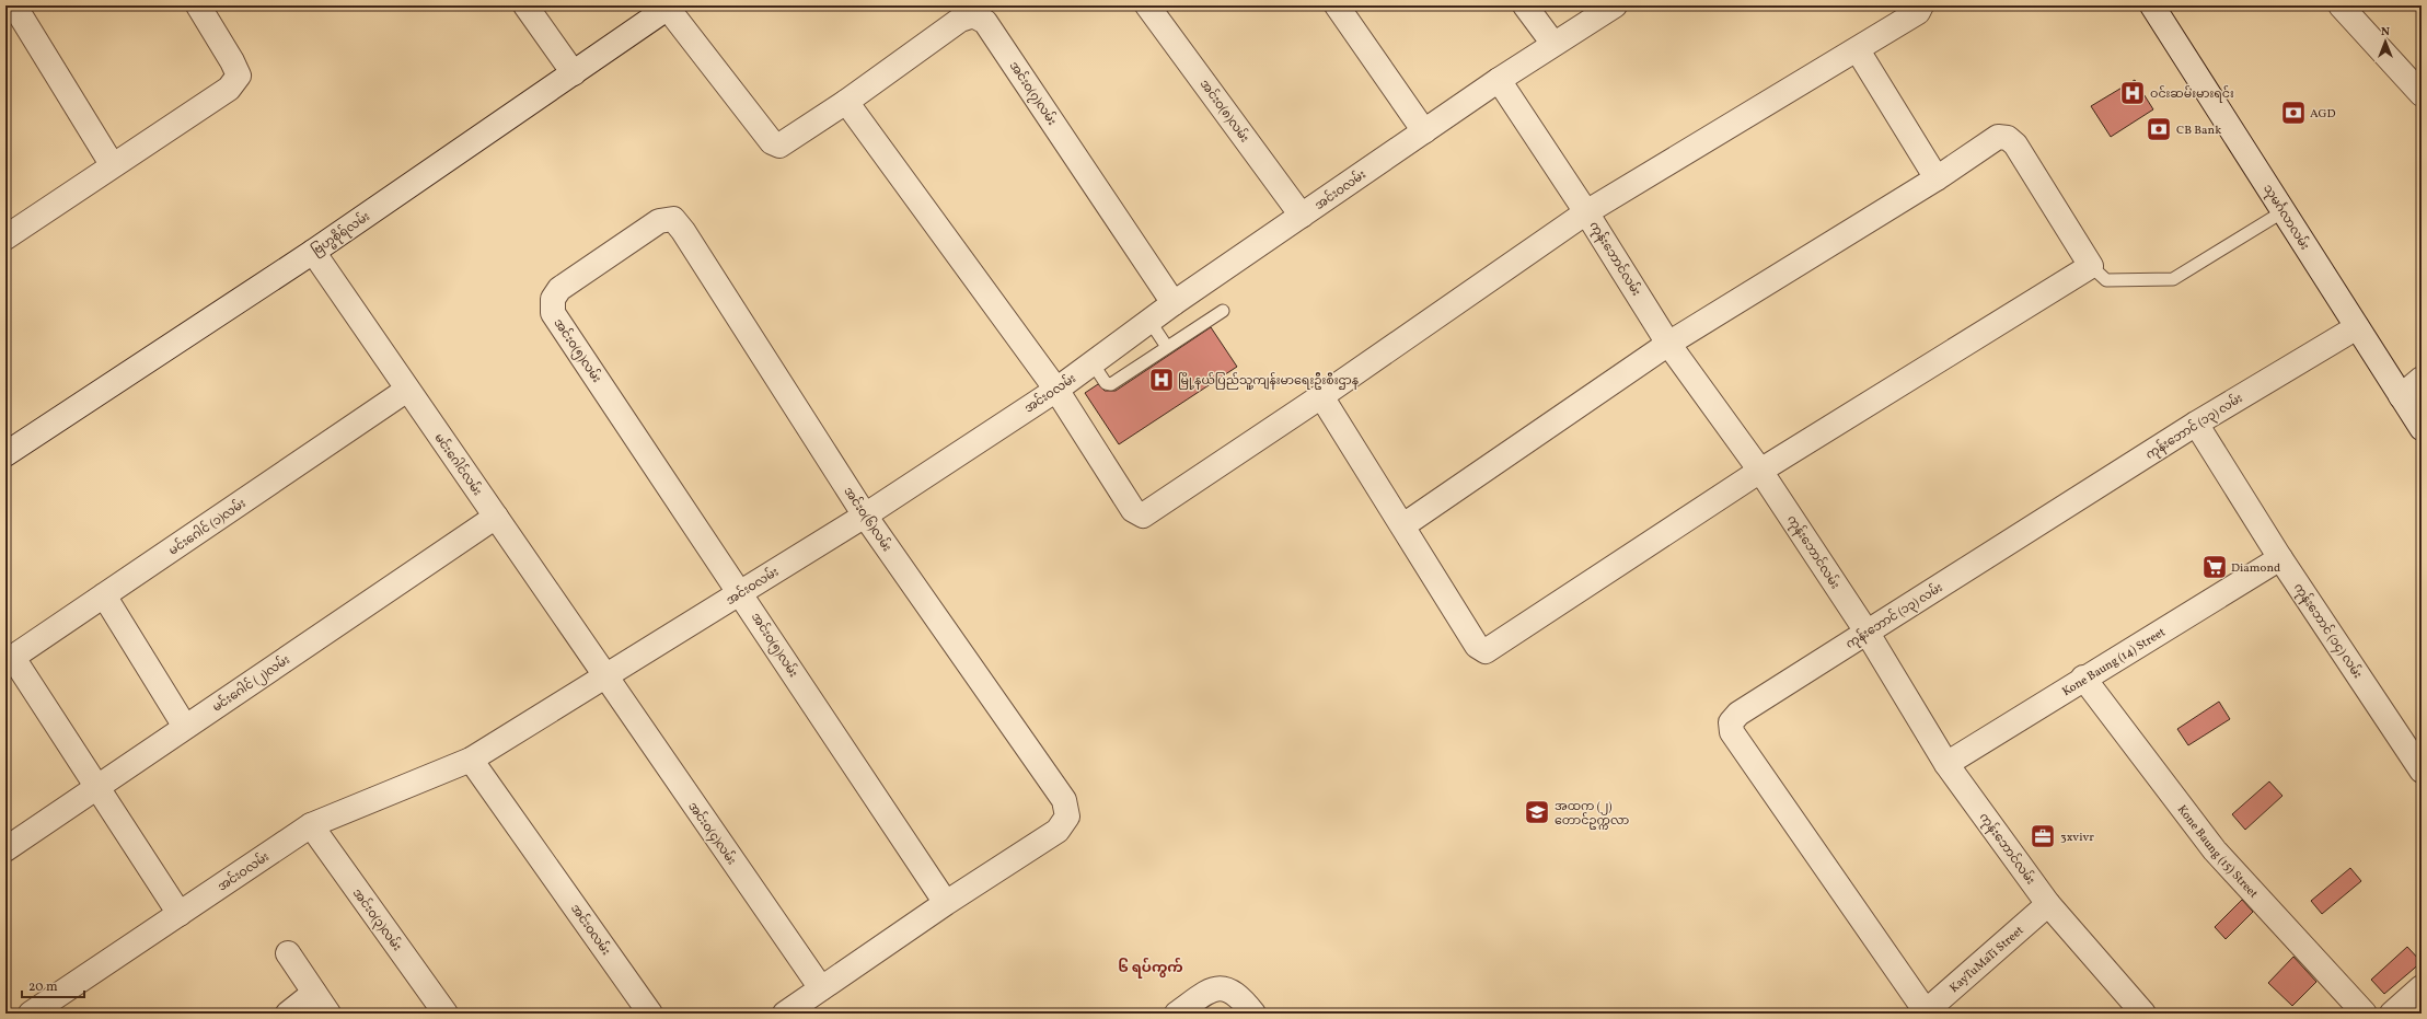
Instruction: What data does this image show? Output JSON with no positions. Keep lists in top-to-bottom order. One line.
{"streets":{"street":["အင်းဝ(၇)လမ်း","အင်းဝ(၈)လမ်း","အင်းဝလမ်း","သုမင်္ဂလာလမ်း","ဗြဟ္မစိုရ်လမ်း","ကုန်းဘောင်လမ်း","အင်းဝ(၅)လမ်း","ကုန်းဘောင် (၁၃) လမ်း","မင်းဂေါင်လမ်း","အင်းဝ(၆)လမ်း","မင်းဂေါင် (၁)လမ်း","ကုန်းဘောင် (၁၄) လမ်း","Kone Baung (14) Street","မင်းဂေါင် (၂)လမ်း","အင်းဝ(၄)လမ်း","Kone Baung (15) Street","အင်းဝ(၃)လမ်း","KayTuMaTi Street"]},"crossings":[["အင်းဝ(၇)လမ်း","အင်းဝလမ်း"],["အင်းဝ(၇)လမ်း","ဗြဟ္မစိုရ်လမ်း"],["အင်းဝ(၈)လမ်း","အင်းဝလမ်း"],["အင်းဝလမ်း","ကုန်းဘောင်လမ်း"],["အင်းဝလမ်း","အင်းဝ(၅)လမ်း"],["အင်းဝလမ်း","မင်းဂေါင်လမ်း"],["အင်းဝလမ်း","အင်းဝ(၆)လမ်း"],["အင်းဝလမ်း","အင်းဝ(၄)လမ်း"],["အင်းဝလမ်း","အင်းဝ(၃)လမ်း"],["သုမင်္ဂလာလမ်း","ကုန်းဘောင် (၁၃) လမ်း"],["ဗြဟ္မစိုရ်လမ်း","မင်းဂေါင်လမ်း"],["ကုန်းဘောင်လမ်း","ကုန်းဘောင် (၁၃) လမ်း"],["ကုန်းဘောင်လမ်း","Kone Baung (14) Street"],["ကုန်းဘောင်လမ်း","KayTuMaTi Street"],["အင်းဝ(၅)လမ်း","အင်းဝ(၆)လမ်း"],["ကုန်းဘောင် (၁၃) လမ်း","ကုန်းဘောင် (၁၄) လမ်း"],["ကုန်းဘောင် (၁၃) လမ်း","KayTuMaTi Street"],["မင်းဂေါင်လမ်း","မင်းဂေါင် (၁)လမ်း"],["မင်းဂေါင်လမ်း","မင်းဂေါင် (၂)လမ်း"],["မင်းဂေါင်လမ်း","အင်းဝ(၄)လမ်း"],["ကုန်းဘောင် (၁၄) လမ်း","Kone Baung (14) Street"],["Kone Baung (14) Street","Kone Baung (15) Street"]],"districts":["၆ ရပ်ကွက်"],"places":{"hospital":["ဝင်းဆမ်းမားရင်း","မြို့နယ်ပြည်သူ့ကျန်းမာရေးဦးစီးဌာန"],"bank":["AGD","CB Bank"],"supermarket":["Diamond"],"school or university":["အထက (၂) တောင်ဥက္ကလာ"],"office":["3xvivr"]},"scale_bar":"20 m","north":"top"}
